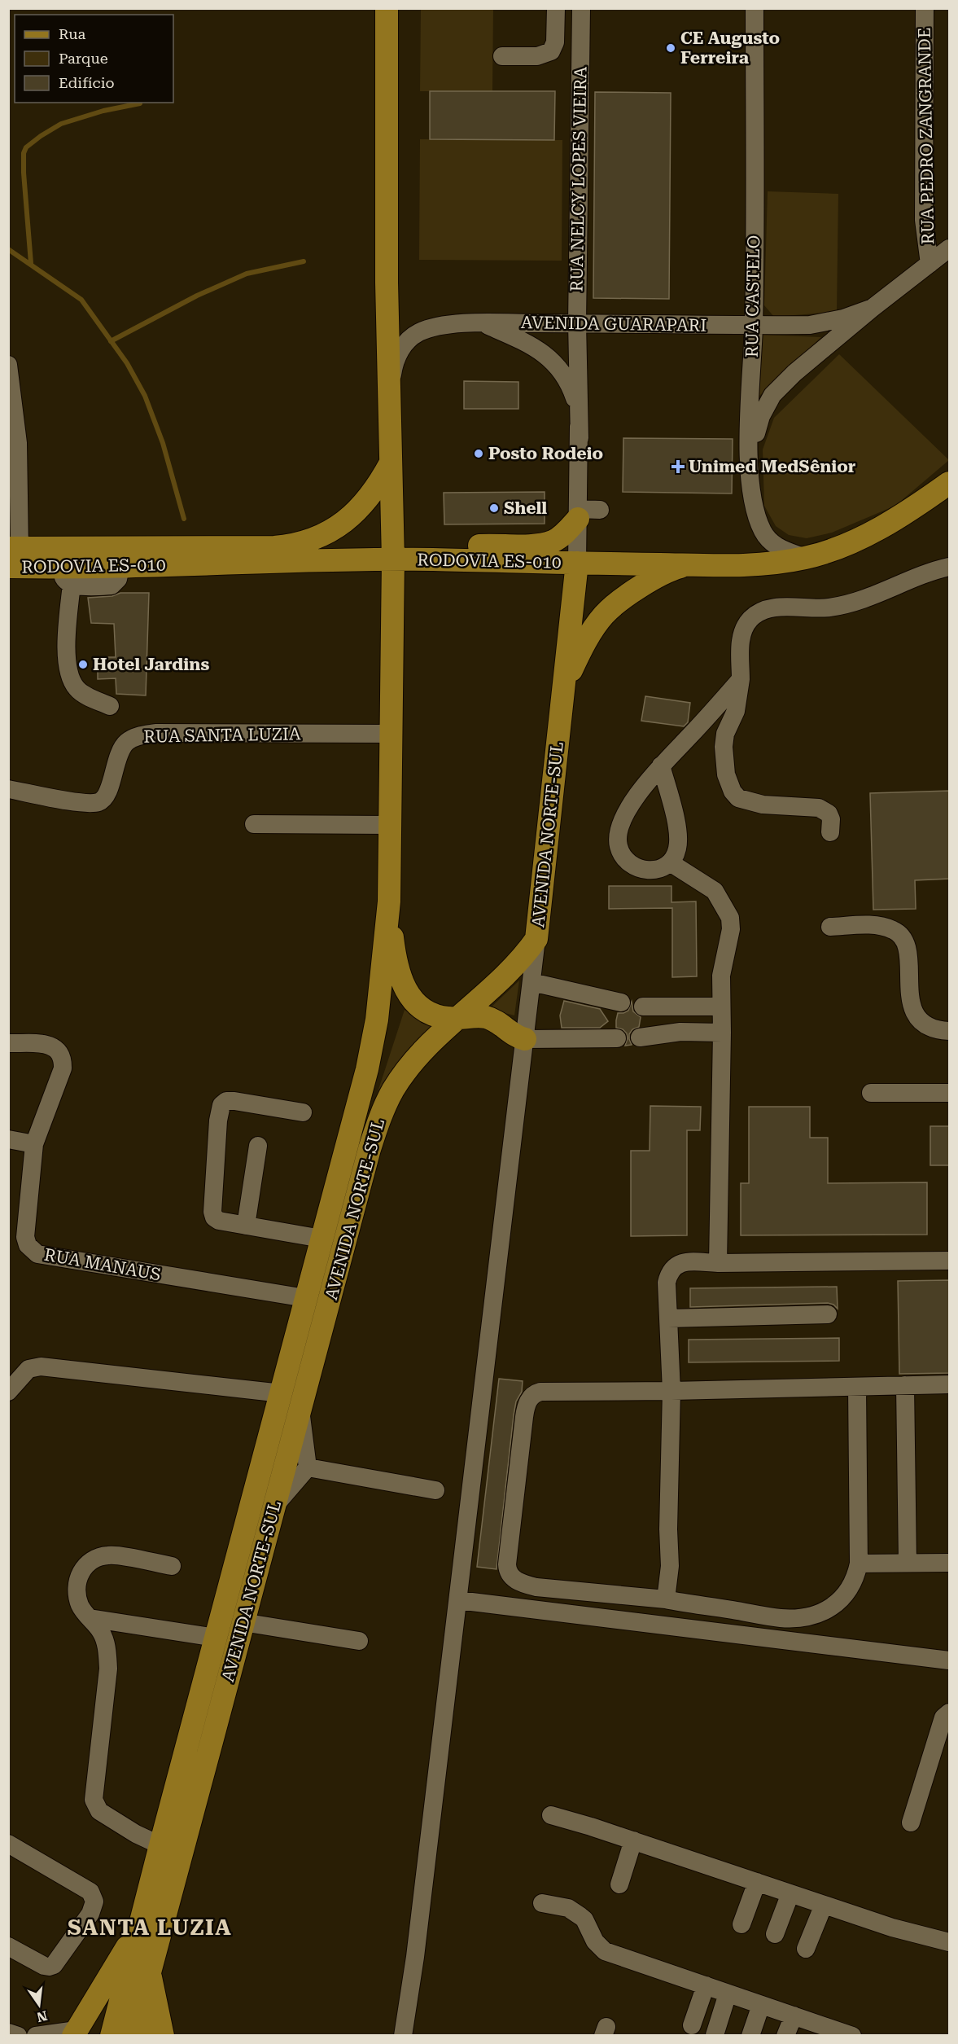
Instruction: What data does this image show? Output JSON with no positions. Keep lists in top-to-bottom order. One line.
{"streets":{"main road":["RODOVIA ES-010","AVENIDA NORTE-SUL"],"street":["RUA PEDRO ZANGRANDE","RUA NELCY LOPES VIEIRA","RUA CASTELO","AVENIDA GUARAPARI","RUA SANTA LUZIA","RUA MANAUS"]},"crossings":[["RUA PEDRO ZANGRANDE","AVENIDA GUARAPARI"],["RUA NELCY LOPES VIEIRA","AVENIDA GUARAPARI"],["RUA NELCY LOPES VIEIRA","AVENIDA NORTE-SUL"],["RUA CASTELO","AVENIDA GUARAPARI"],["RUA CASTELO","RODOVIA ES-010"],["AVENIDA GUARAPARI","AVENIDA NORTE-SUL"],["RODOVIA ES-010","AVENIDA NORTE-SUL"],["RUA SANTA LUZIA","AVENIDA NORTE-SUL"],["AVENIDA NORTE-SUL","RUA MANAUS"]],"districts":["SANTA LUZIA"],"places":{"other":["CE Augusto Ferreira","Posto Rodeio","Shell","Hotel Jardins"],"health":["Unimed MedSênior"]},"legend":["Rua","Parque","Edifício"],"north":"bottom"}
